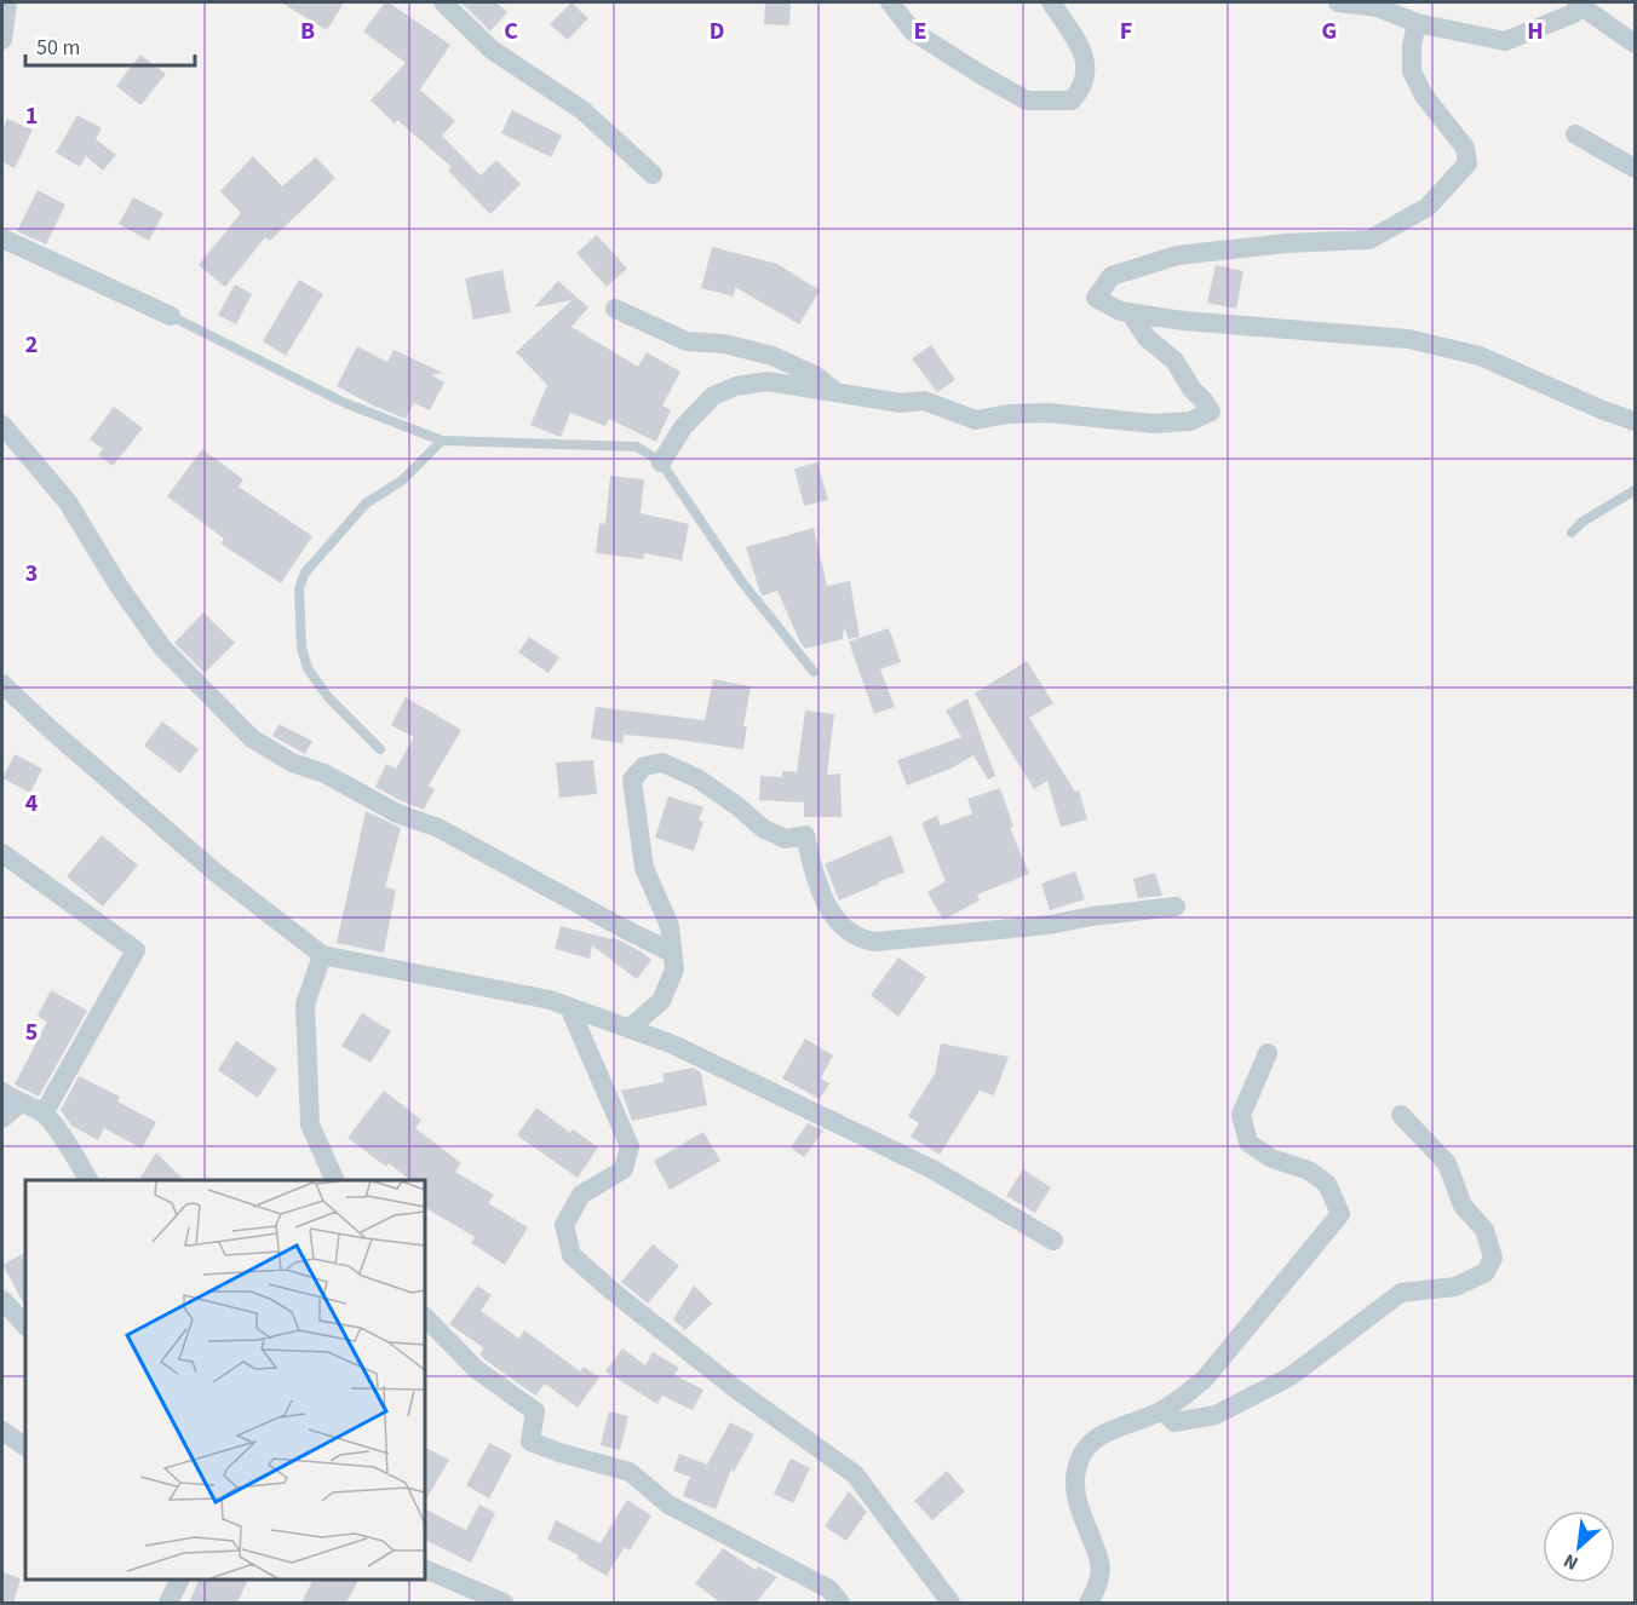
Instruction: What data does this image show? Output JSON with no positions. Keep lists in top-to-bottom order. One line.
{"scale_bar":"50 m","north":"bottom left","grid":{"columns":["B","C","D","E","F","G","H"],"rows":["1","2","3","4","5"]}}
